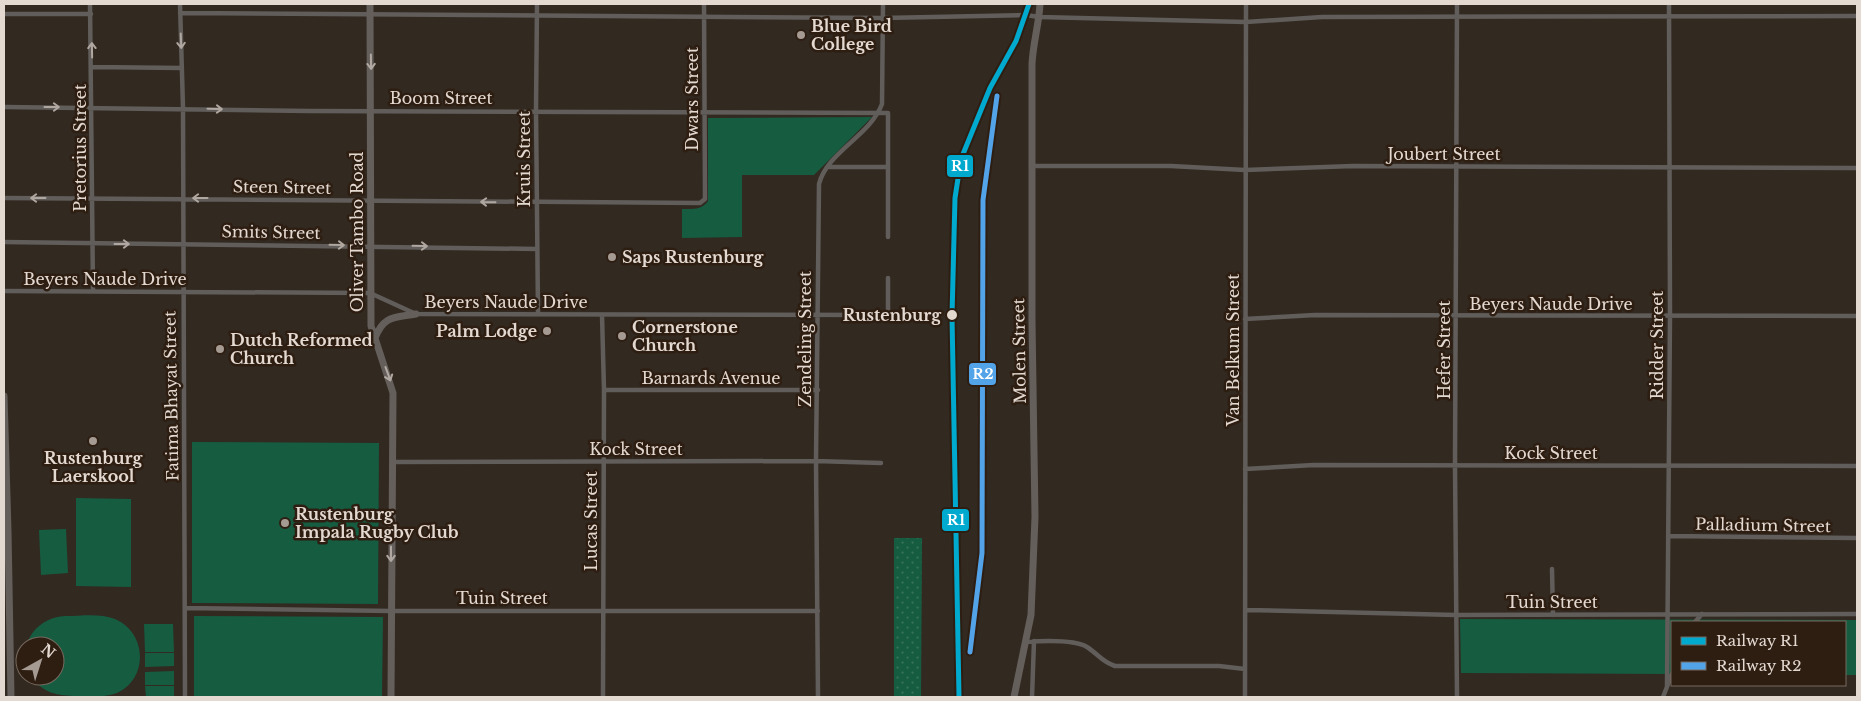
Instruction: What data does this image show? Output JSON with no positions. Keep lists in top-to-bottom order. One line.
{"streets":{"main road":["Oliver Tambo Road","Molen Street"],"street":["Boom Street","Dwars Street","Pretorius Street","Joubert Street","Kruis Street","Steen Street","Smits Street","Beyers Naude Drive","Zendeling Street","Ridder Street","Van Belkum Street","Hefer Street","Barnards Avenue","Fatima Bhayat Street","Kock Street","Lucas Street","Palladium Street","Tuin Street"]},"crossings":[["Boom Street","Dwars Street"],["Boom Street","Pretorius Street"],["Boom Street","Kruis Street"],["Boom Street","Oliver Tambo Road"],["Boom Street","Zendeling Street"],["Boom Street","Fatima Bhayat Street"],["Dwars Street","Steen Street"],["Pretorius Street","Steen Street"],["Pretorius Street","Smits Street"],["Pretorius Street","Beyers Naude Drive"],["Joubert Street","Ridder Street"],["Joubert Street","Van Belkum Street"],["Joubert Street","Hefer Street"],["Joubert Street","Molen Street"],["Kruis Street","Steen Street"],["Kruis Street","Smits Street"],["Kruis Street","Beyers Naude Drive"],["Steen Street","Oliver Tambo Road"],["Steen Street","Fatima Bhayat Street"],["Smits Street","Oliver Tambo Road"],["Smits Street","Fatima Bhayat Street"],["Oliver Tambo Road","Beyers Naude Drive"],["Oliver Tambo Road","Kock Street"],["Oliver Tambo Road","Tuin Street"],["Beyers Naude Drive","Zendeling Street"],["Beyers Naude Drive","Ridder Street"],["Beyers Naude Drive","Van Belkum Street"],["Beyers Naude Drive","Hefer Street"],["Beyers Naude Drive","Fatima Bhayat Street"],["Beyers Naude Drive","Lucas Street"],["Zendeling Street","Barnards Avenue"],["Zendeling Street","Kock Street"],["Zendeling Street","Tuin Street"],["Ridder Street","Kock Street"],["Ridder Street","Palladium Street"],["Ridder Street","Tuin Street"],["Van Belkum Street","Kock Street"],["Van Belkum Street","Tuin Street"],["Hefer Street","Kock Street"],["Hefer Street","Tuin Street"],["Barnards Avenue","Lucas Street"],["Fatima Bhayat Street","Tuin Street"],["Kock Street","Lucas Street"],["Lucas Street","Tuin Street"]],"one_way":["Steen Street","Smits Street","Oliver Tambo Road"],"places":["Blue Bird College","Saps Rustenburg","Rustenburg","Palm Lodge","Cornerstone Church","Dutch Reformed Church","Rustenburg Laerskool","Rustenburg Impala Rugby Club"],"lines":["rail line R1","rail line R2"],"legend":["Railway R1","Railway R2"],"north":"top right"}
